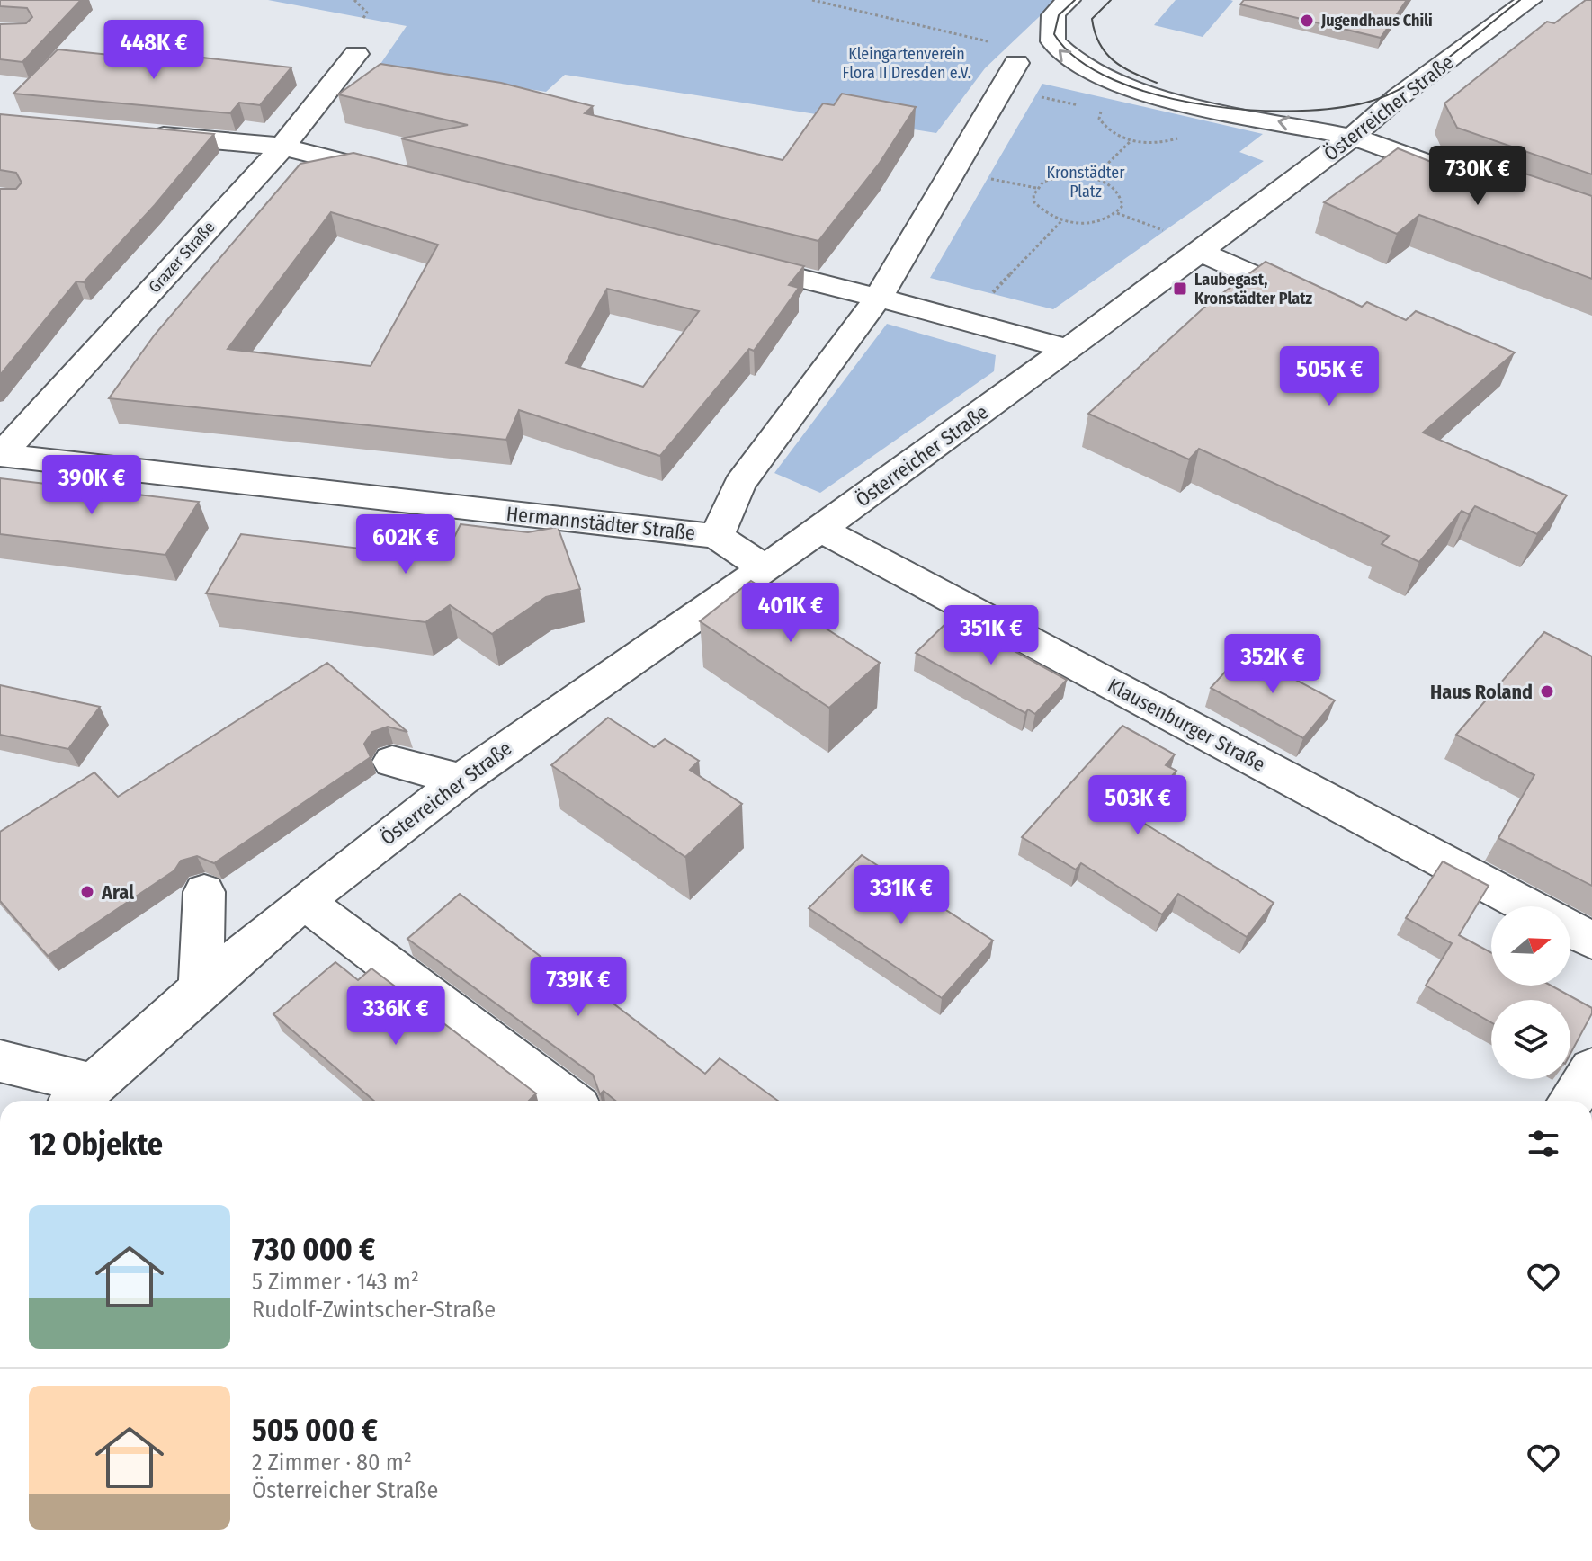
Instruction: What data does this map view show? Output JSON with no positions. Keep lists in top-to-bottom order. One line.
{"streets":{"street":["Österreicher Straße","Grazer Straße","Hermannstädter Straße","Klausenburger Straße"]},"crossings":[["Österreicher Straße","Hermannstädter Straße"],["Österreicher Straße","Klausenburger Straße"],["Grazer Straße","Hermannstädter Straße"]],"parks":["Kleingartenverein Flora II Dresden e.V.","Kronstädter Platz"],"places":{"other":["Jugendhaus Chili","Haus Roland","Aral"],"transit":["Laubegast, Kronstädter Platz"]},"north":"right","page":{"price":["448K €","730K €","505K €","390K €","602K €","401K €","351K €","352K €","503K €","331K €","739K €","336K €"],"heading":"12 Objekte","list":[{"name":"730 000 €","note":"5 Zimmer · 143 m² · Rudolf-Zwintscher-Straße"},{"name":"505 000 €","note":"2 Zimmer · 80 m² · Österreicher Straße"}]}}
